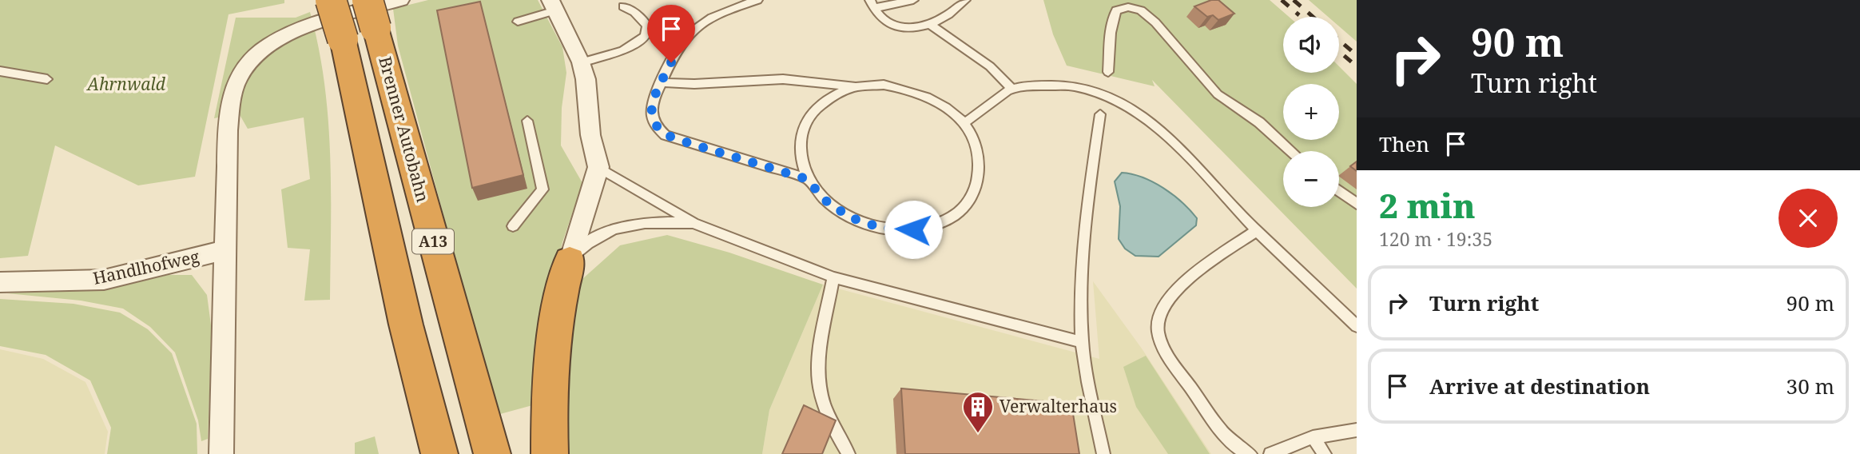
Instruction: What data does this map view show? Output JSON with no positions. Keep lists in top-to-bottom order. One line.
{"streets":{"highway":["Brenner Autobahn","A13"],"street":["Handlhofweg"]},"parks":["Ahrnwald"],"places":{"building":["Verwalterhaus"]},"page":{"turn":["90 m","Turn right"],"map_buttons":["+","−"],"then":"Then","heading":["2 min","120 m · 19:35"],"list":[{"name":"Turn right","value":"90 m"},{"name":"Arrive at destination","value":"30 m"}]}}
